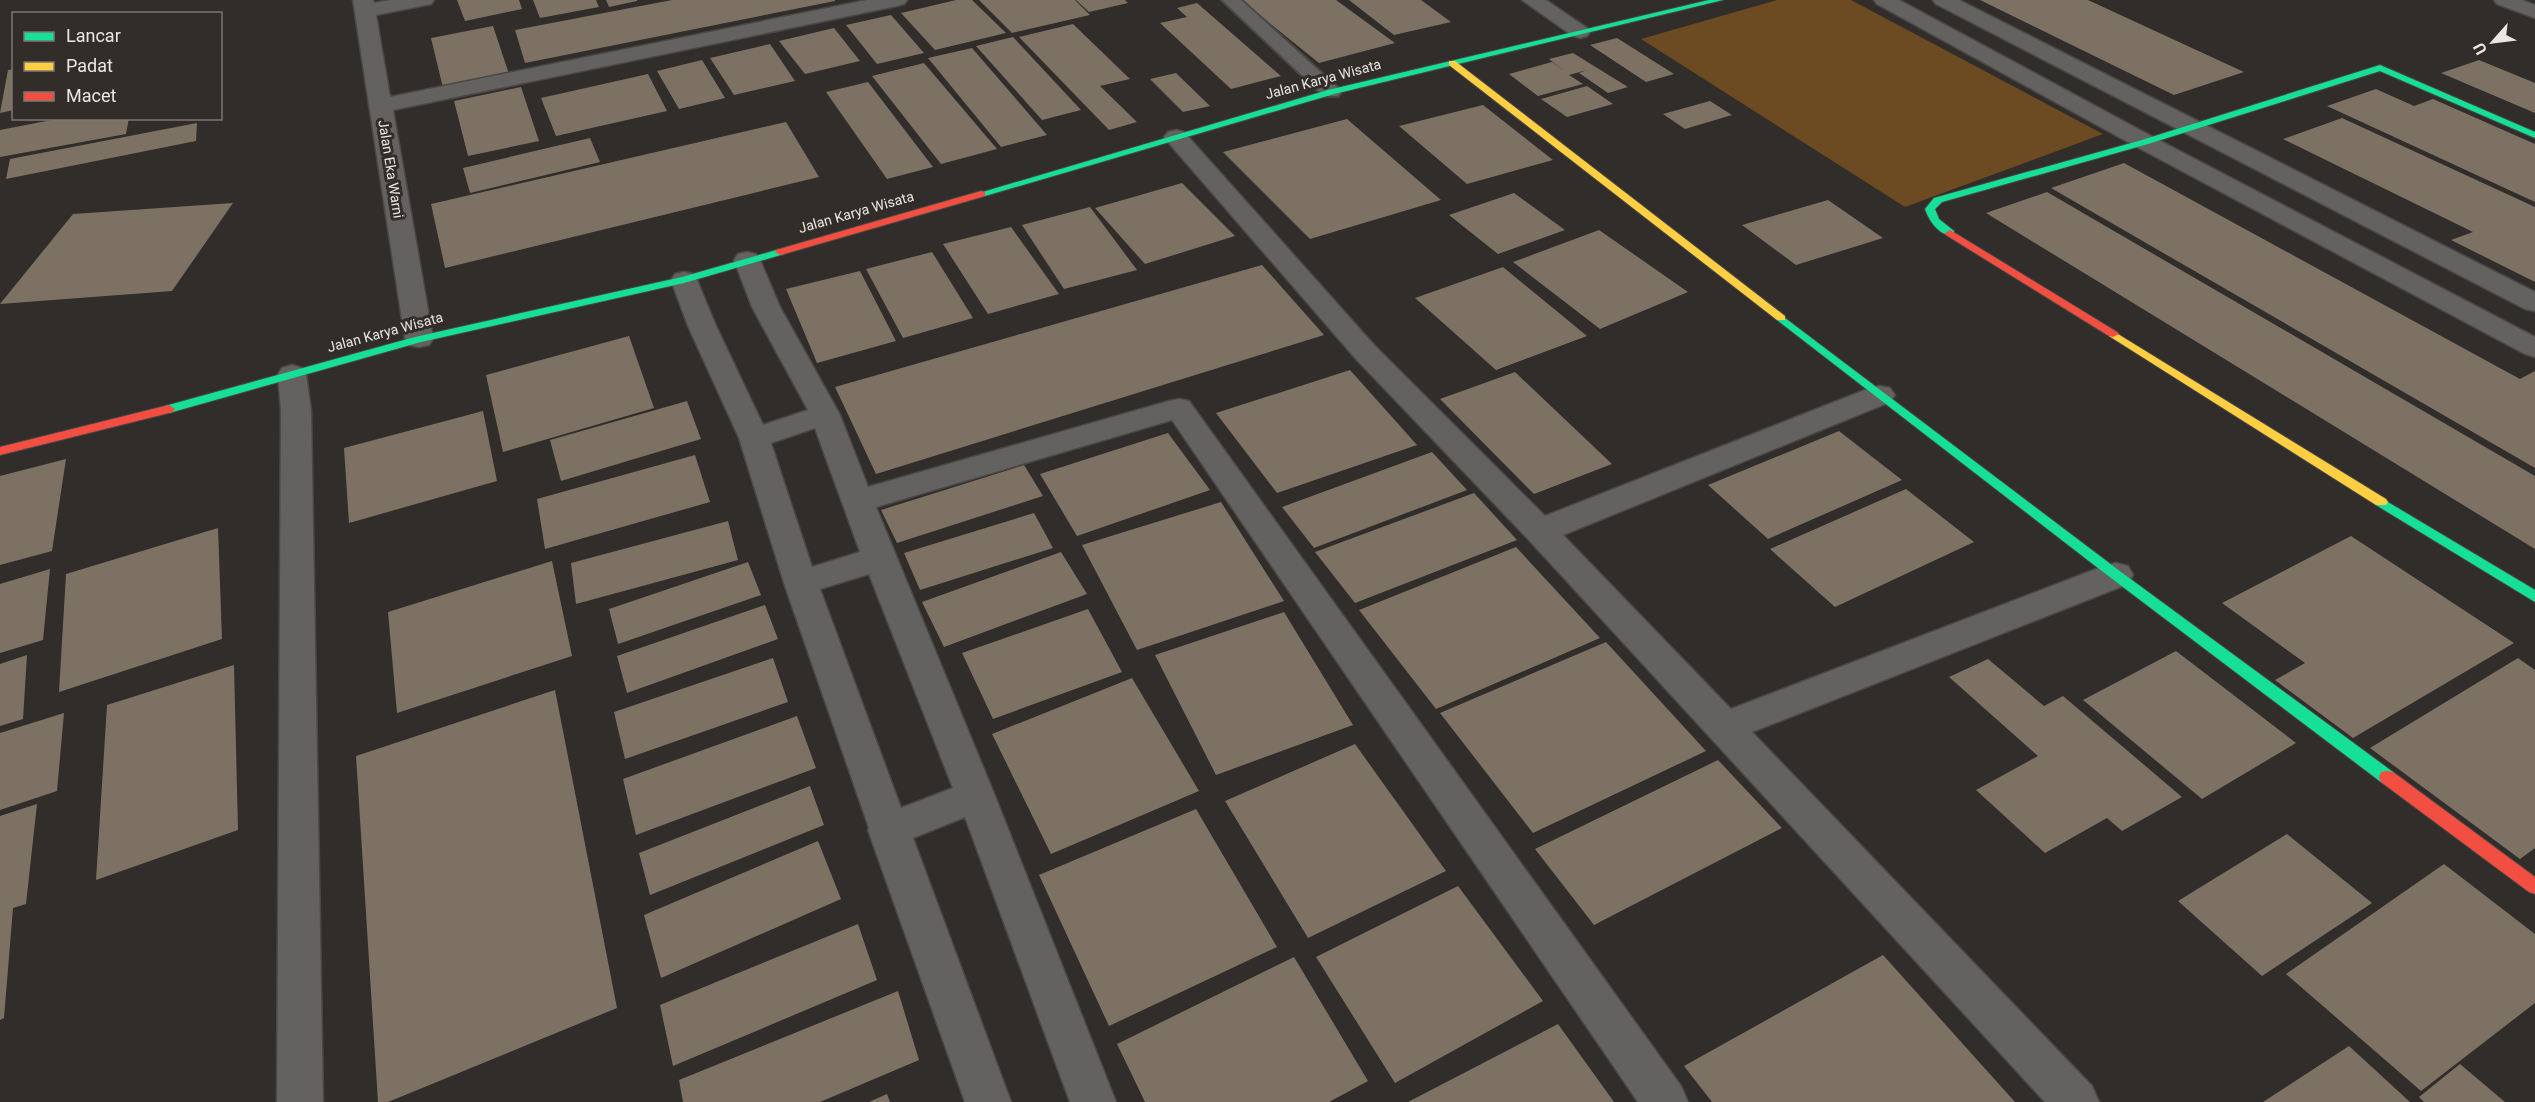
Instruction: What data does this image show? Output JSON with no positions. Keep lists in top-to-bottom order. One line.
{"streets":{"street":["Jalan Karya Wisata","Jalan Eka Warni"]},"crossings":[["Jalan Karya Wisata","Jalan Eka Warni"]],"legend":["Lancar","Padat","Macet"],"north":"bottom left"}
